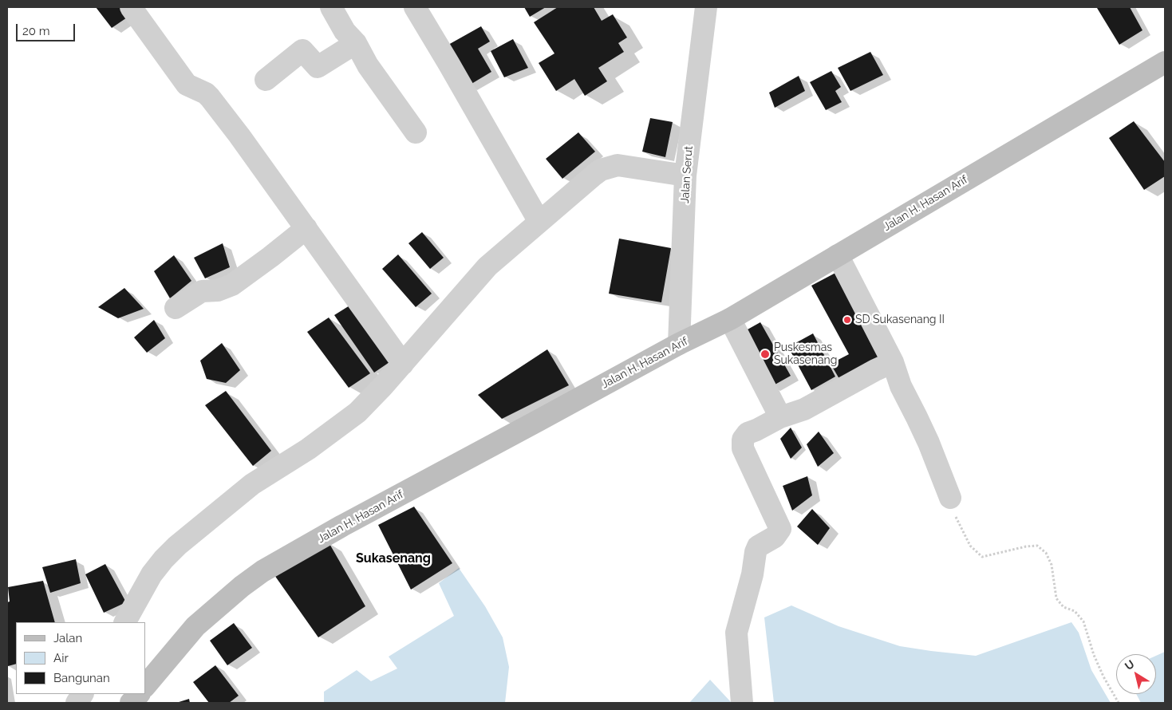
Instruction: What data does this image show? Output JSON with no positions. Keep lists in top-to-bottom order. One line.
{"streets":{"main road":["Jalan H. Hasan Arif"],"street":["Jalan Serut"]},"crossings":[["Jalan Serut","Jalan H. Hasan Arif"]],"districts":["Sukasenang"],"places":["SD Sukasenang II","Puskesmas Sukasenang"],"legend":["Jalan","Air","Bangunan"],"scale_bar":"20 m","north":"top left"}
